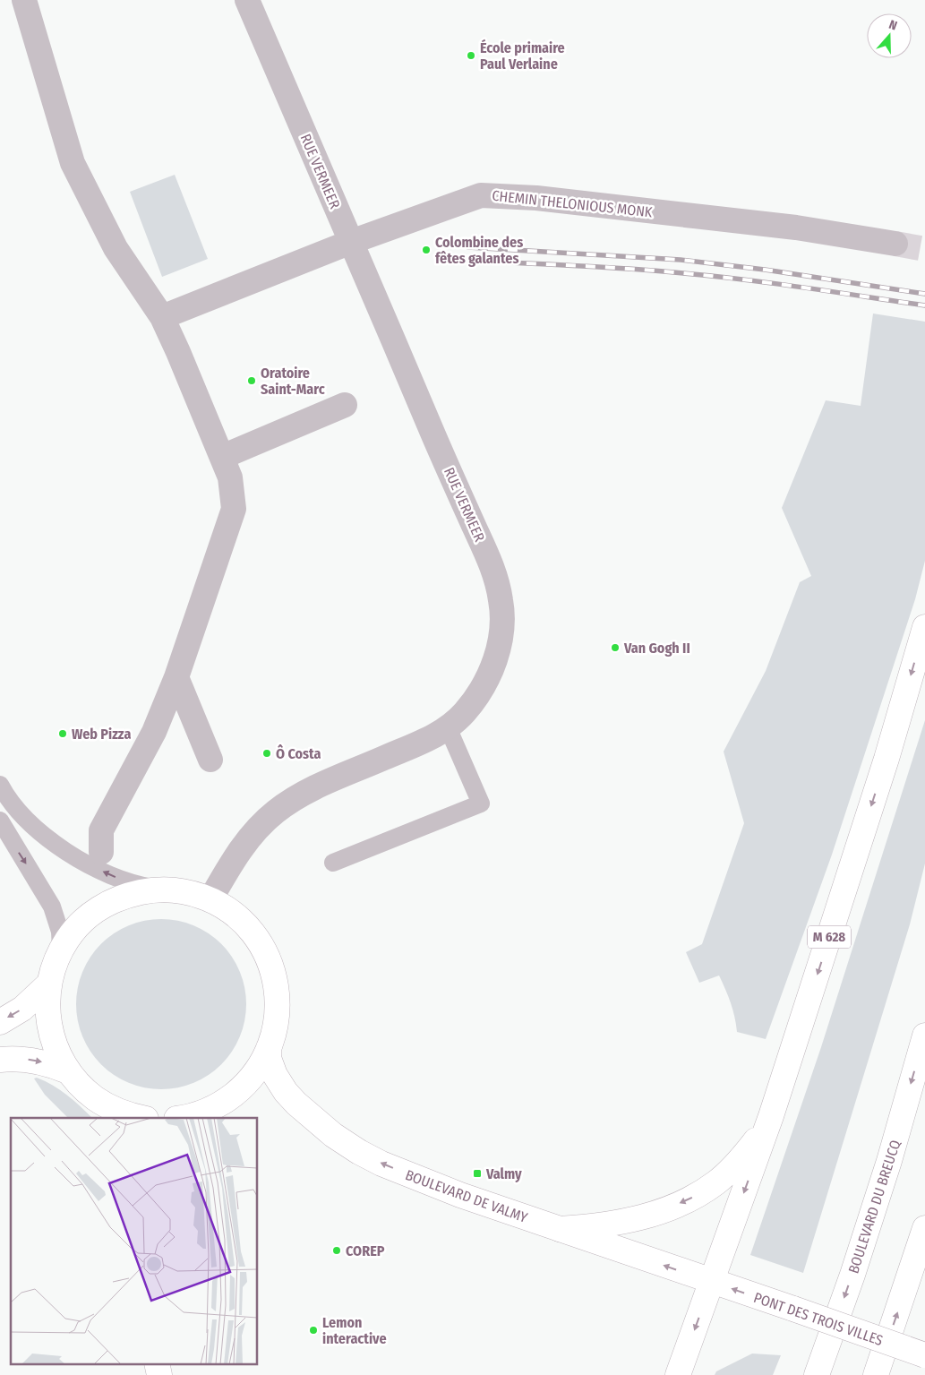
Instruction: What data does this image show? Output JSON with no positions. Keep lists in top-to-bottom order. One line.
{"streets":{"main road":["M 628","BOULEVARD DE VALMY","BOULEVARD DU BREUCQ","PONT DES TROIS VILLES"],"street":["RUE VERMEER","CHEMIN THELONIOUS MONK"]},"crossings":[["RUE VERMEER","CHEMIN THELONIOUS MONK"],["M 628","BOULEVARD DE VALMY"],["M 628","PONT DES TROIS VILLES"],["BOULEVARD DE VALMY","PONT DES TROIS VILLES"]],"one_way":["BOULEVARD DE VALMY","PONT DES TROIS VILLES"],"places":{"other":["École primaire Paul Verlaine","Colombine des fêtes galantes","Oratoire Saint-Marc","Van Gogh II","Web Pizza","Ô Costa","COREP","Lemon interactive"],"transit":["Valmy"]},"north":"top"}
